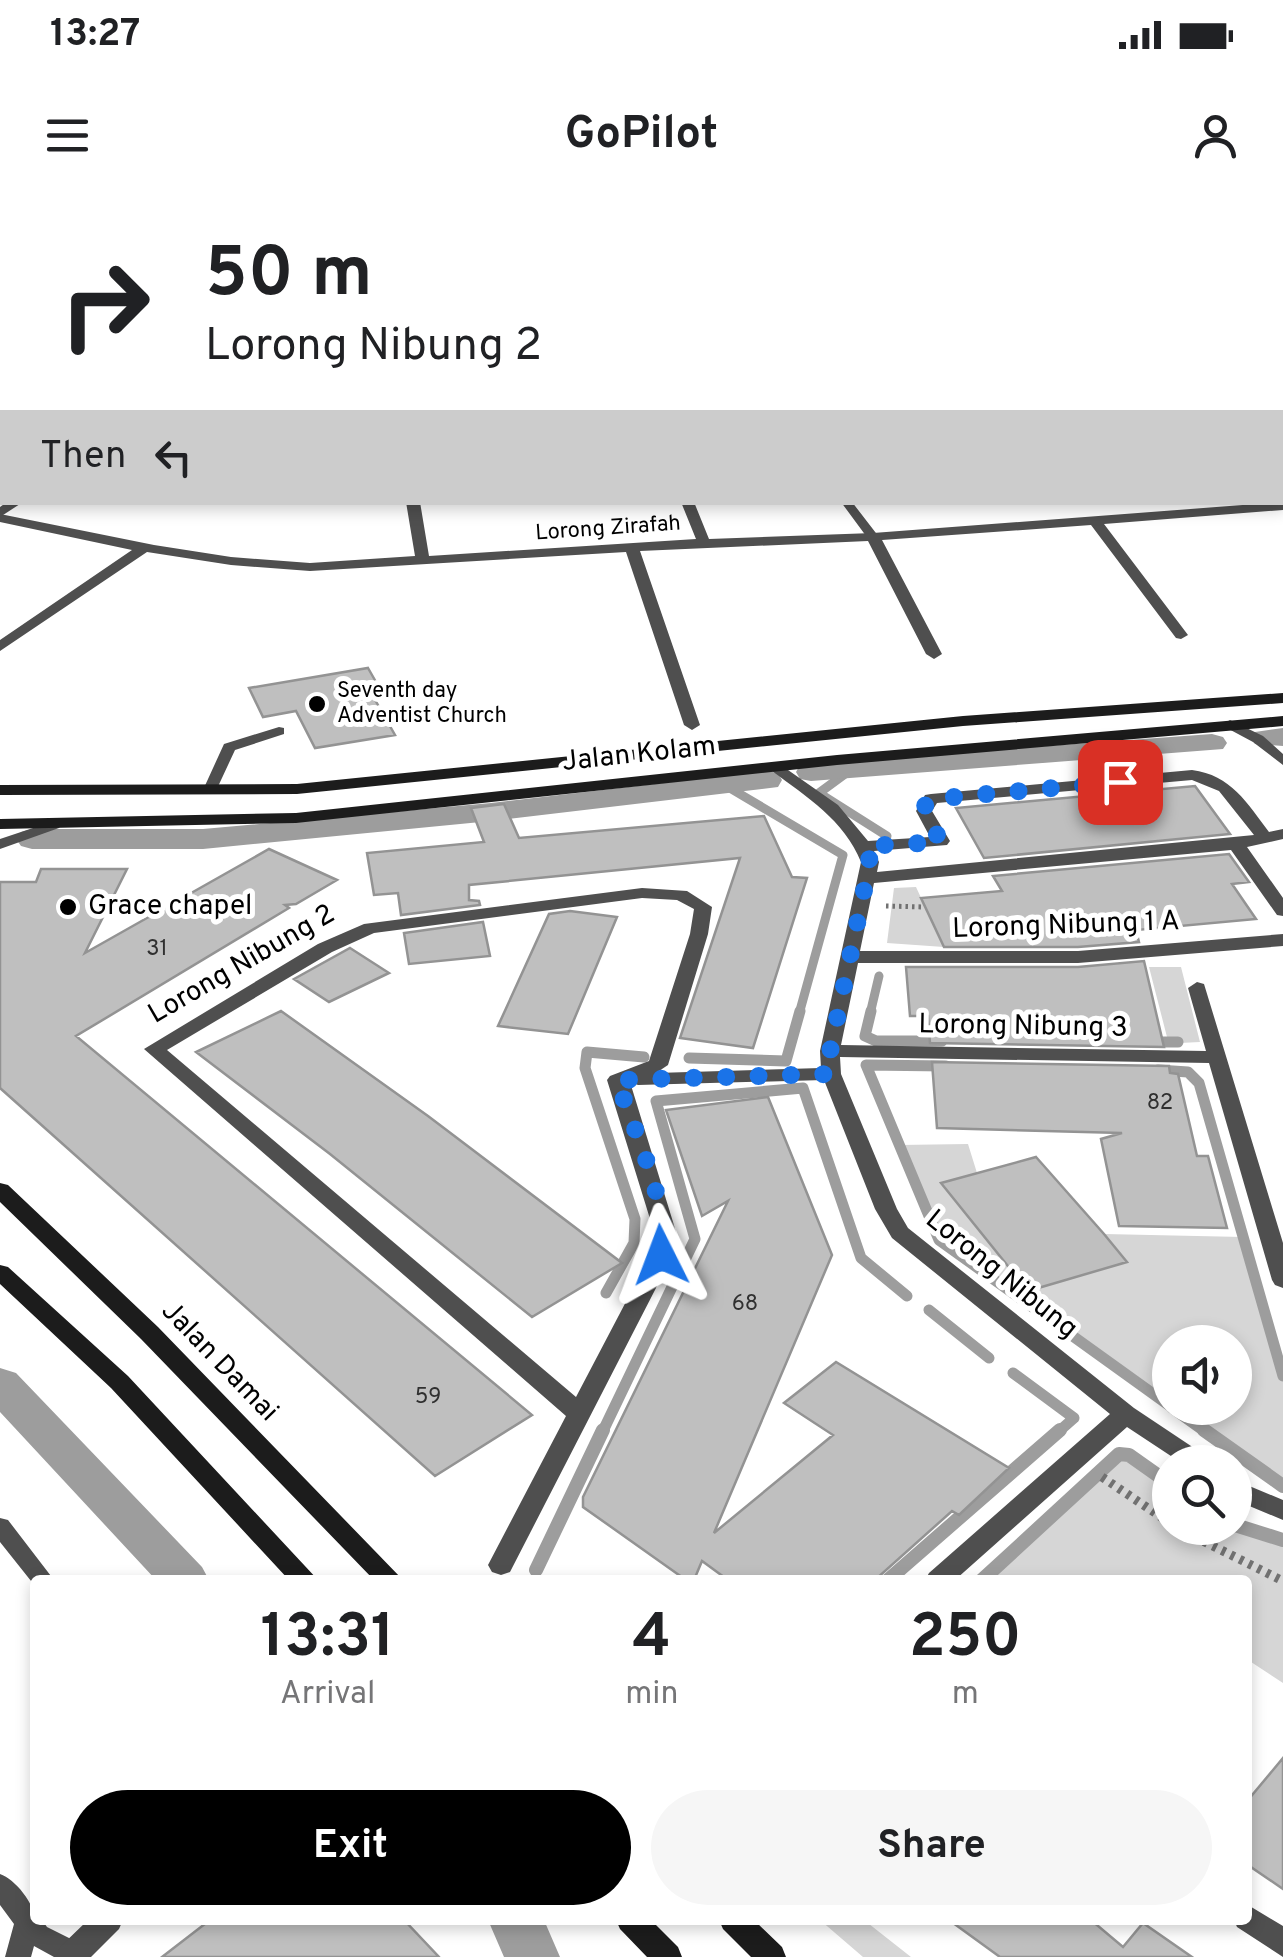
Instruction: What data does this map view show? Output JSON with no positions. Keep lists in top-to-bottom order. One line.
{"streets":{"main road":["Jalan Kolam","Jalan Damai"],"street":["Lorong Zirafah","Lorong Nibung 1 A","Lorong Nibung 2","Lorong Nibung 3","Lorong Nibung"]},"crossings":[["Lorong Nibung 3","Lorong Nibung"]],"places":["Seventh day Adventist Church","Grace chapel"],"house_numbers":["31","82","68","59"],"page":{"status":"13:27","header":"GoPilot","turn":["50 m","Lorong Nibung 2"],"then":"Then","eta":["13:31","Arrival","4","min","250","m"],"buttons":["Exit","Share"]}}
